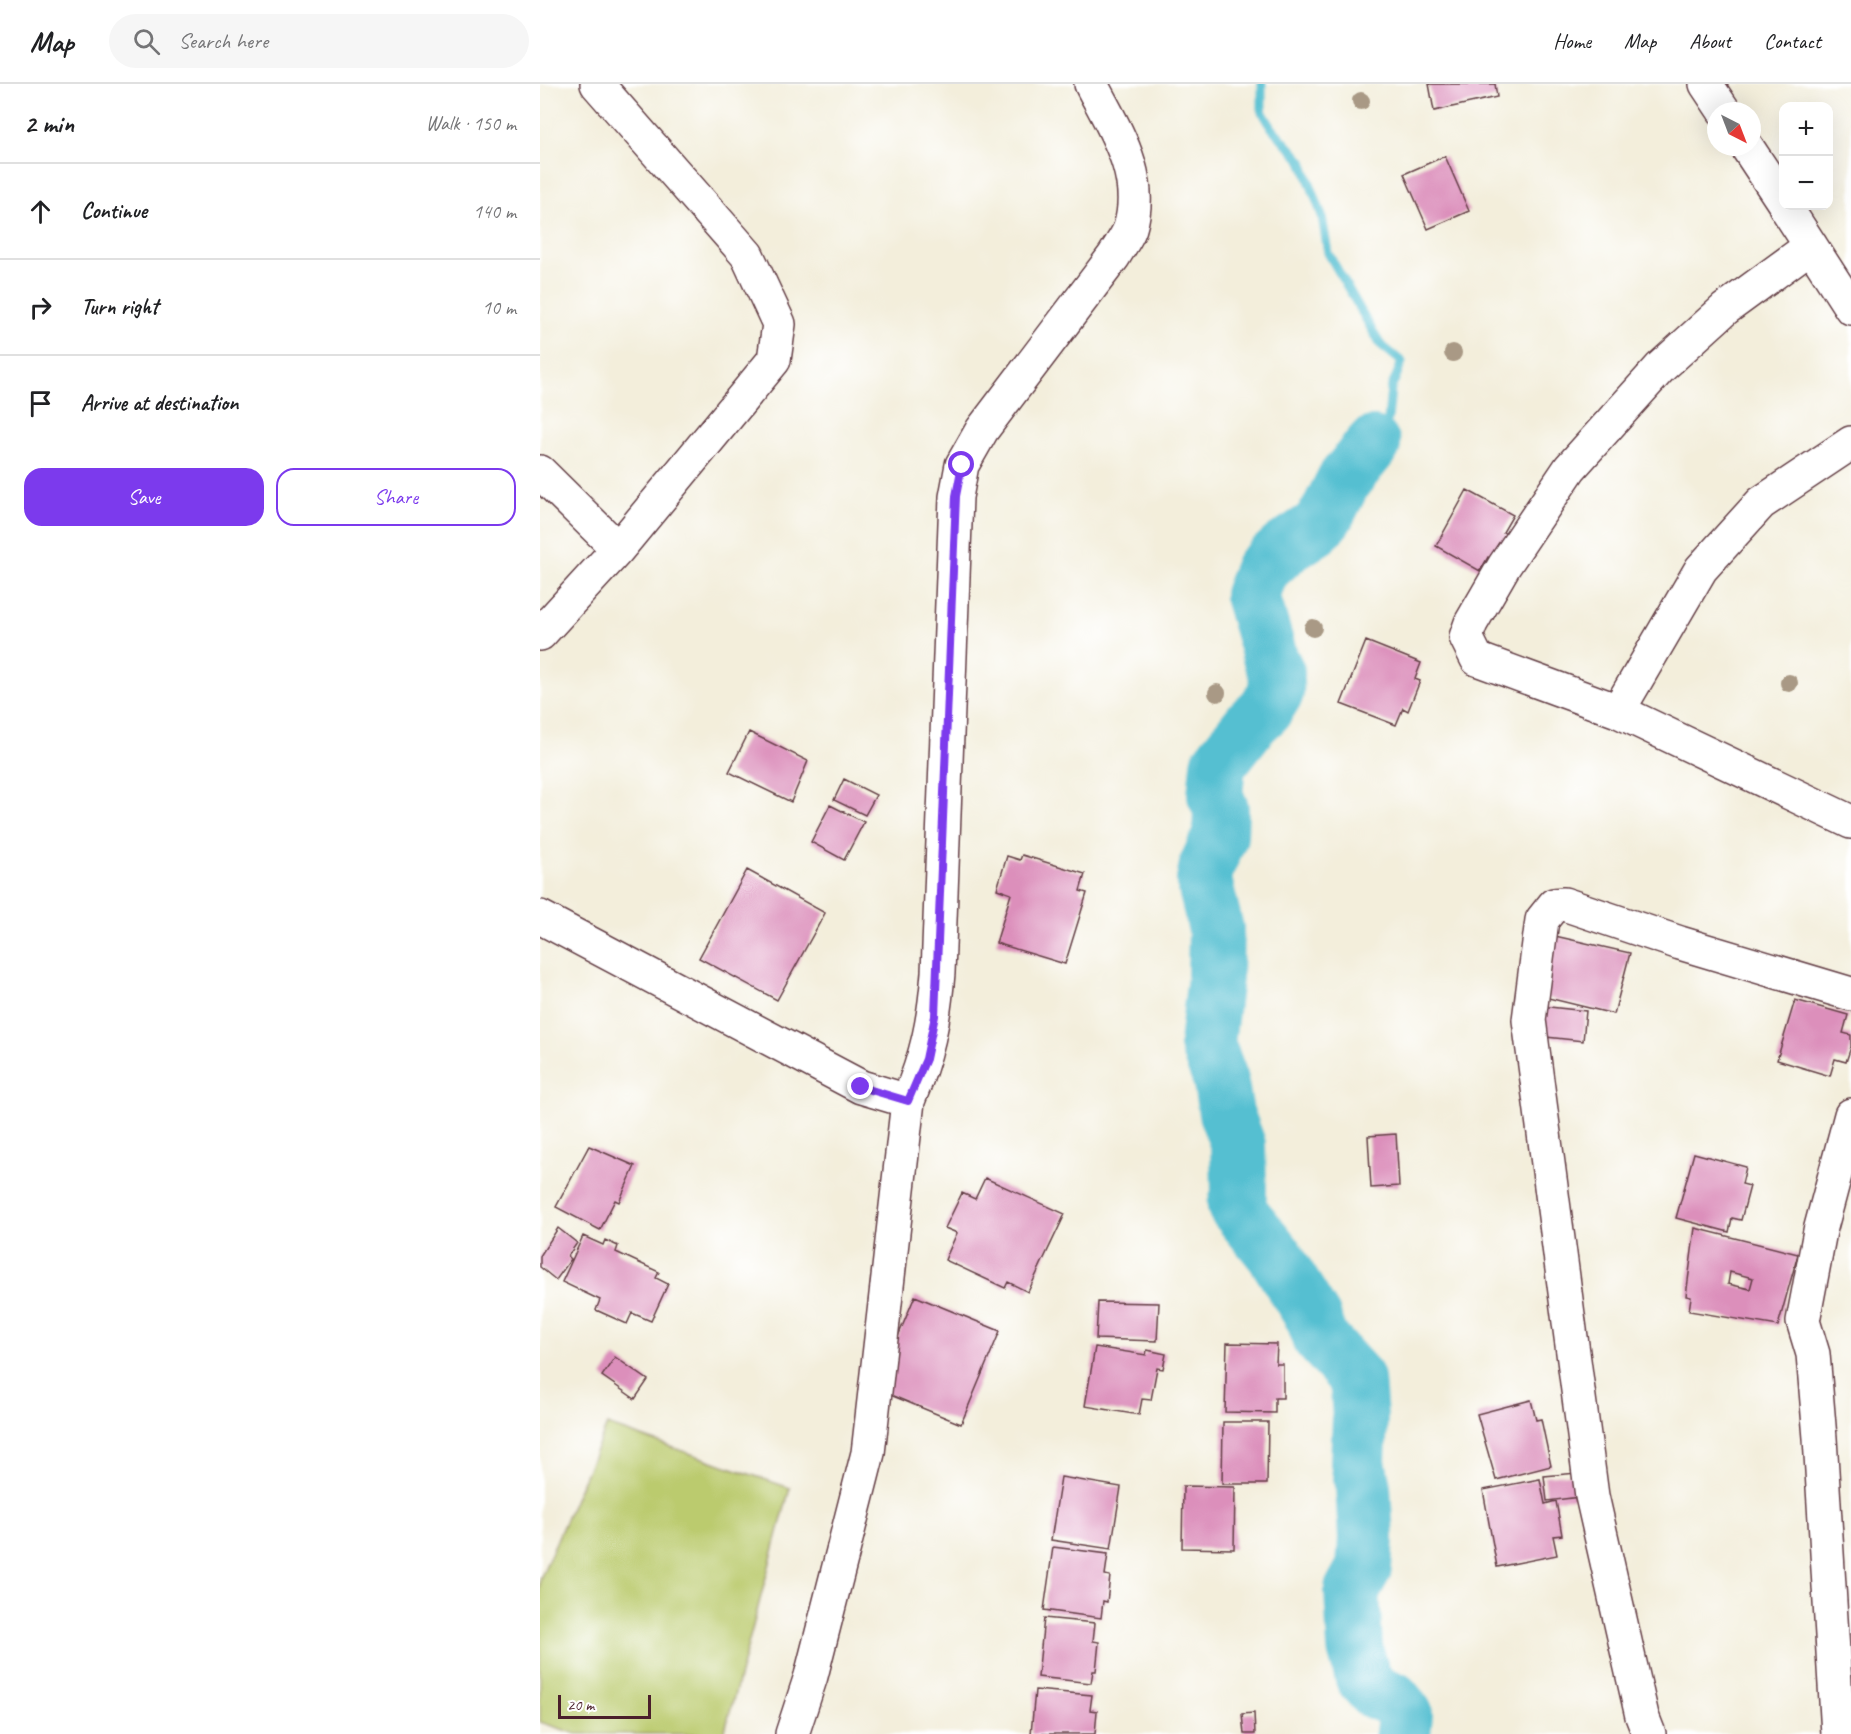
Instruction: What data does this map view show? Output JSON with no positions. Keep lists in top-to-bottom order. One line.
{"scale_bar":"20 m","north":"bottom right","page":{"header":"Map","search":"Search here","nav":["Home","Map","About","Contact"],"heading":["2 min","Walk · 150 m"],"map_buttons":["+","−"],"list":[["Continue","140 m"],["Turn right","10 m"],"Arrive at destination"],"buttons":["Save","Share"],"scale":"20 m"}}
